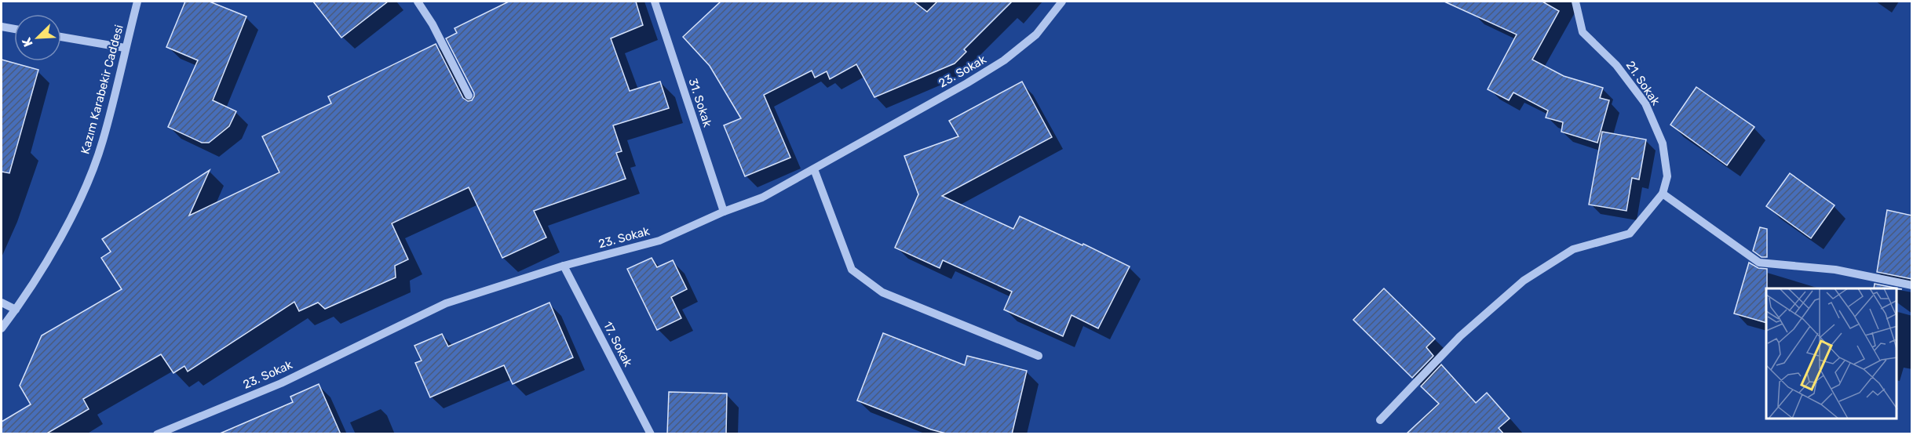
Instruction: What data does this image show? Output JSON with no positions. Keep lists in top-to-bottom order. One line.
{"streets":{"street":["23. Sokak","21. Sokak","Kazım Karabekir Caddesi","31. Sokak","17. Sokak"]},"crossings":[["23. Sokak","31. Sokak"],["23. Sokak","17. Sokak"]],"north":"bottom left"}
